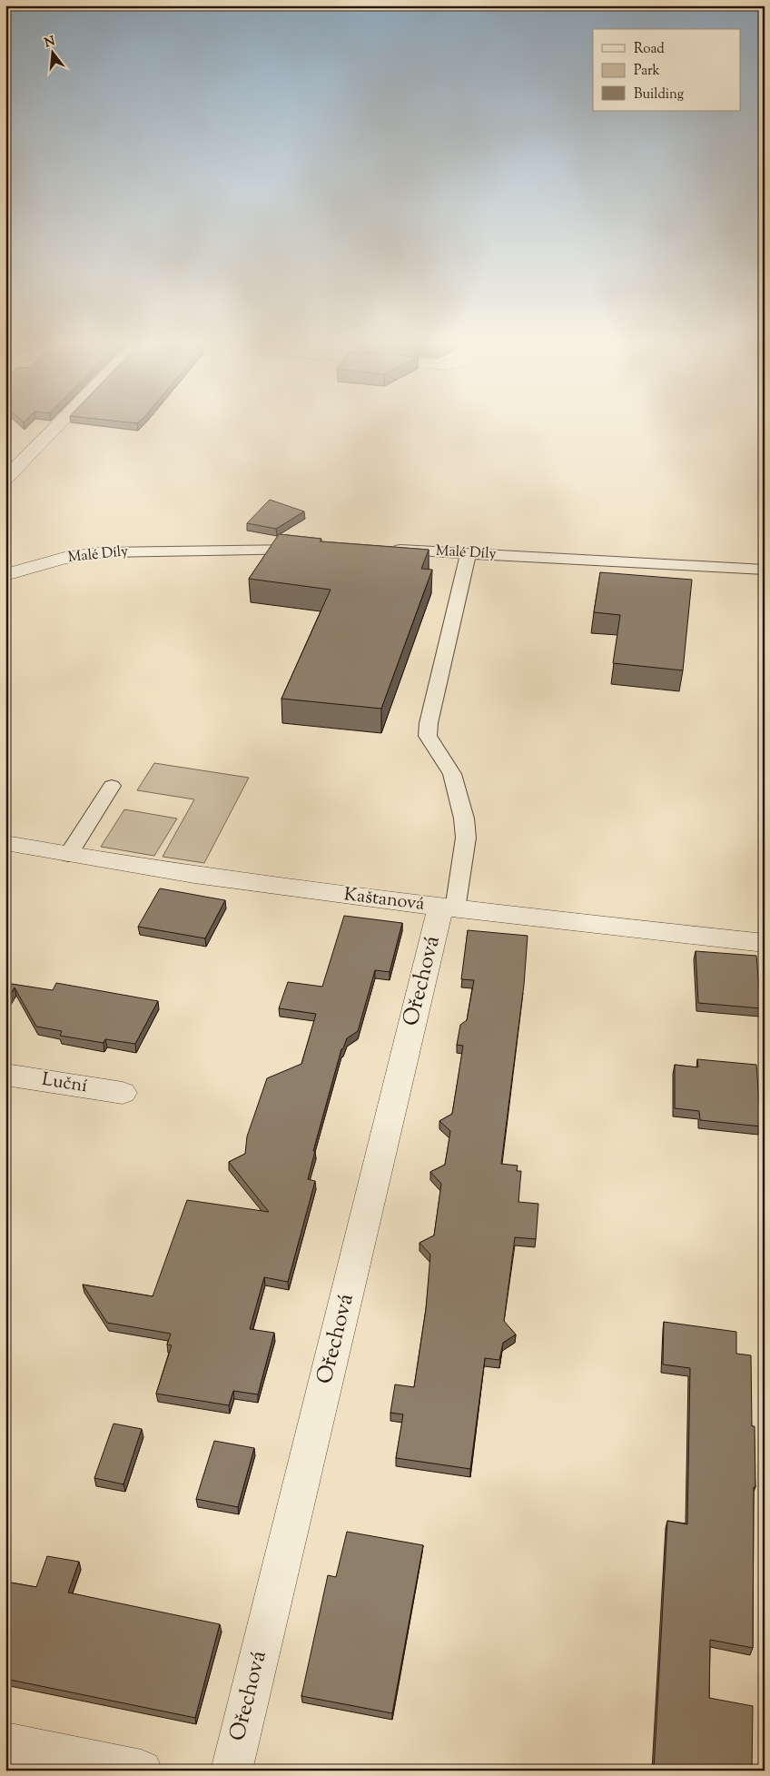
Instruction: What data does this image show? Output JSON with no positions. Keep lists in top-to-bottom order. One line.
{"streets":{"street":["Malé Díly","Kaštanová","Ořechová","Luční"]},"crossings":[["Kaštanová","Ořechová"]],"legend":["Road","Park","Building"],"north":"top"}
